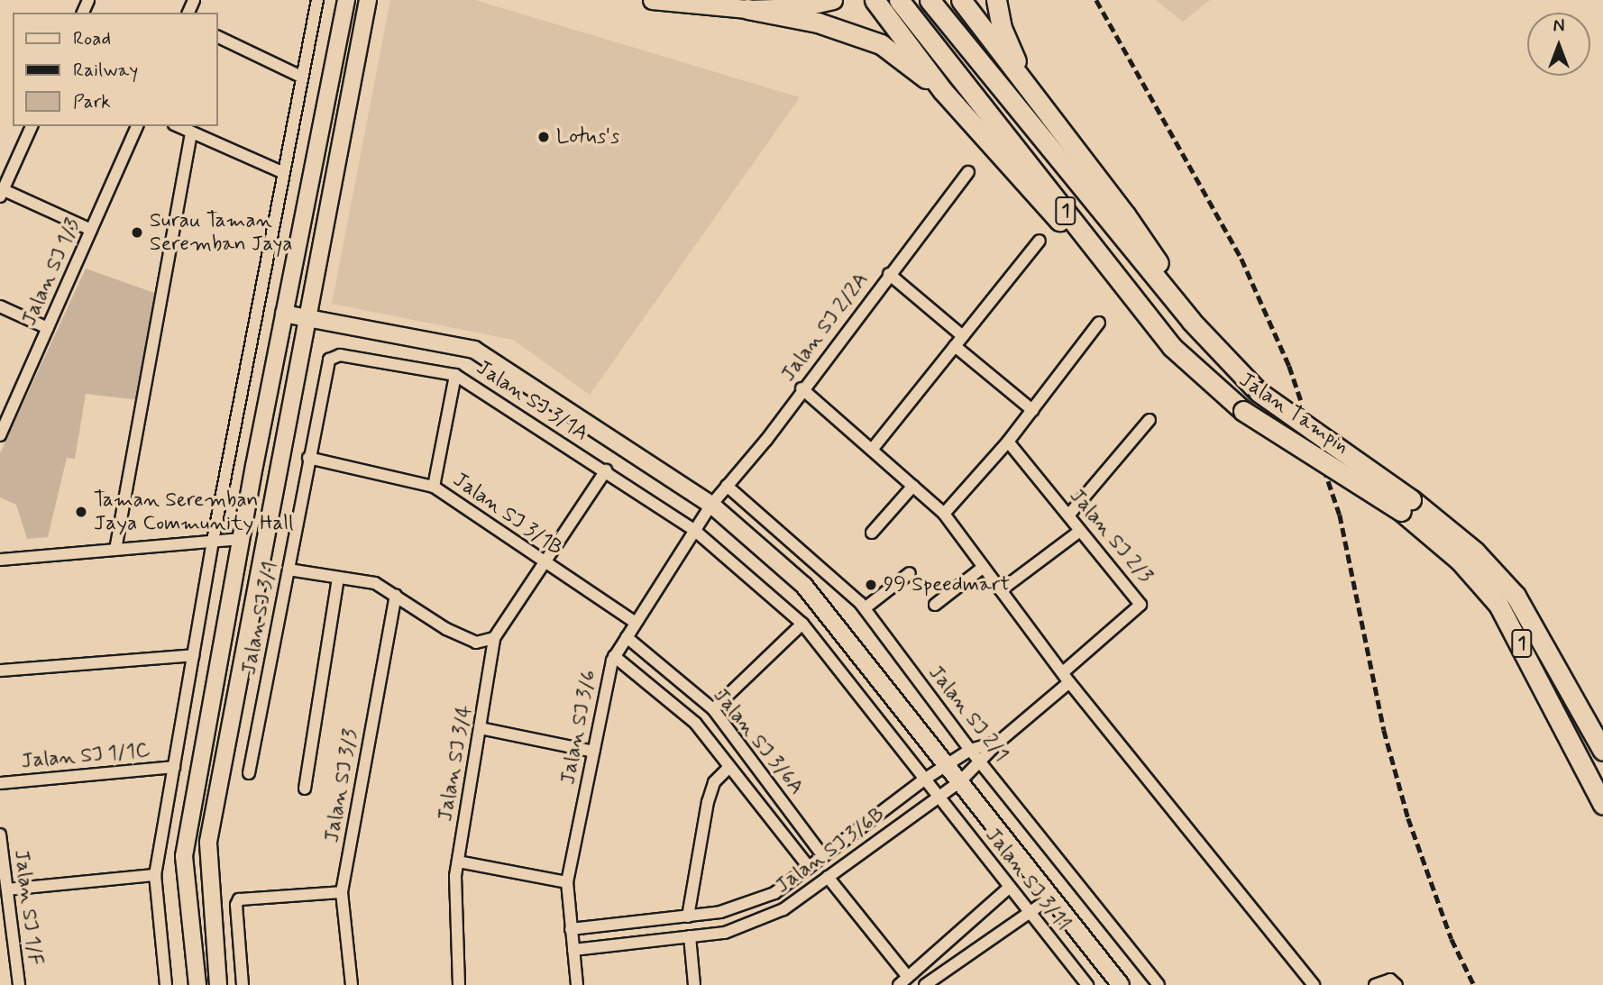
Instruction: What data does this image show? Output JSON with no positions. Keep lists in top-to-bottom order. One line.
{"streets":{"highway":["1","Jalan Tampin"],"street":["Jalan SJ 1/3","Jalan SJ 2/2A","Jalan SJ 3/1A","Jalan SJ 3/1B","Jalan SJ 2/3","Jalan SJ 3/1","Jalan SJ 2/1","Jalan SJ 3/6","Jalan SJ 3/6A","Jalan SJ 1/1C","Jalan SJ 3/4","Jalan SJ 3/3","Jalan SJ 3/6B","Jalan SJ 3/11","Jalan SJ 1/F"]},"crossings":[["Jalan SJ 2/2A","Jalan SJ 2/1"],["Jalan SJ 2/2A","Jalan SJ 3/6"],["Jalan SJ 3/1A","Jalan SJ 3/1"],["Jalan SJ 3/1A","Jalan SJ 3/6"],["Jalan SJ 3/1A","Jalan SJ 3/4"],["Jalan SJ 3/1A","Jalan SJ 3/11"],["Jalan SJ 3/1B","Jalan SJ 3/1"],["Jalan SJ 3/1B","Jalan SJ 3/6"],["Jalan SJ 3/1B","Jalan SJ 3/4"],["Jalan SJ 2/1","Jalan SJ 3/6B"],["Jalan SJ 3/6","Jalan SJ 3/6A"],["Jalan SJ 3/6","Jalan SJ 3/6B"],["Jalan SJ 3/6B","Jalan SJ 3/11"]],"places":["Lotus's","Surau Taman Seremban Jaya","Taman Seremban Jaya Community Hall","99 Speedmart"],"legend":["Road","Railway","Park"],"north":"top"}
